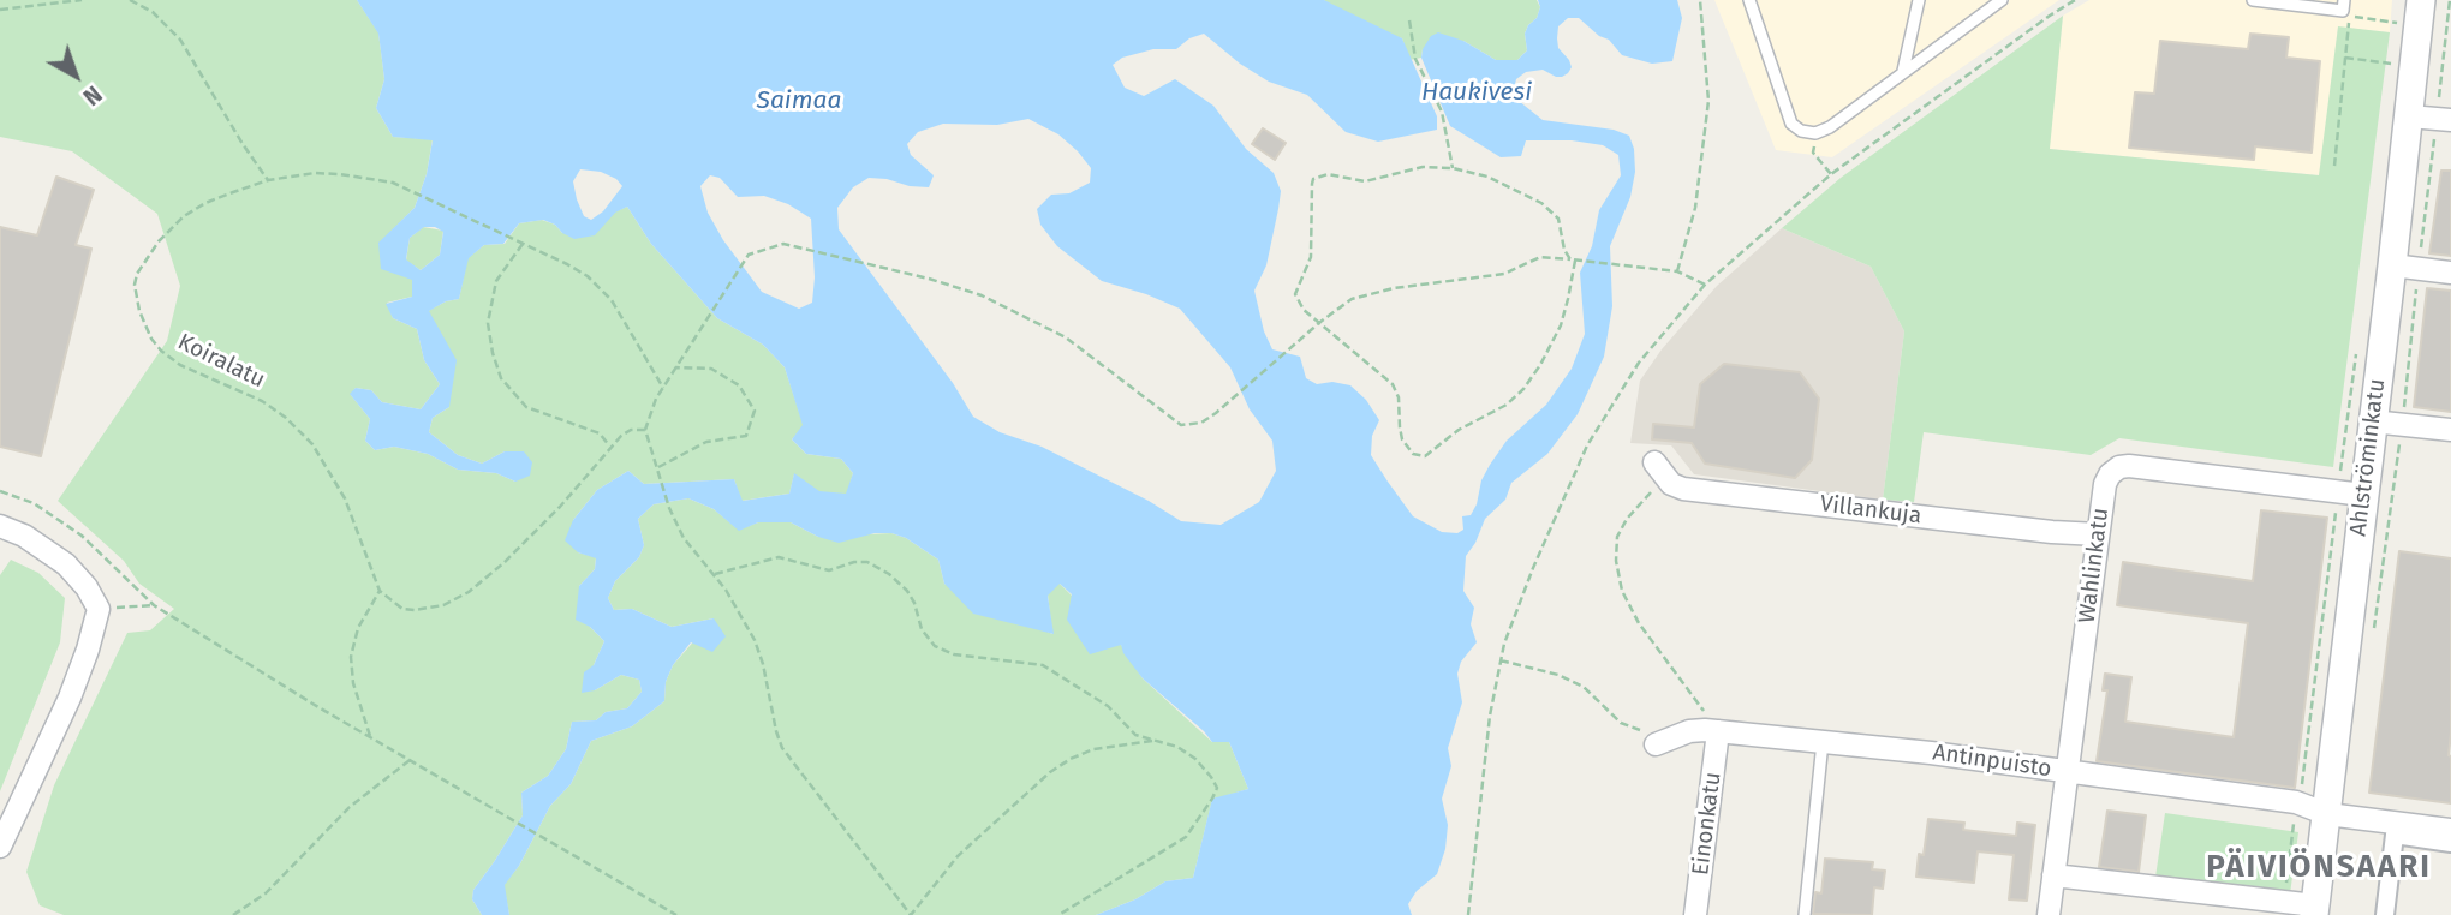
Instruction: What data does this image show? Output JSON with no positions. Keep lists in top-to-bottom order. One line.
{"streets":{"street":["Ahlströminkatu","Villankuja","Wahlinkatu","Antinpuisto","Einonkatu"],"path":["Koiralatu"]},"crossings":[["Ahlströminkatu","Wahlinkatu"],["Ahlströminkatu","Antinpuisto"],["Villankuja","Wahlinkatu"],["Wahlinkatu","Antinpuisto"],["Antinpuisto","Einonkatu"]],"districts":["PÄIVIÖNSAARI"],"water":["Haukivesi","Saimaa"],"north":"bottom right"}
